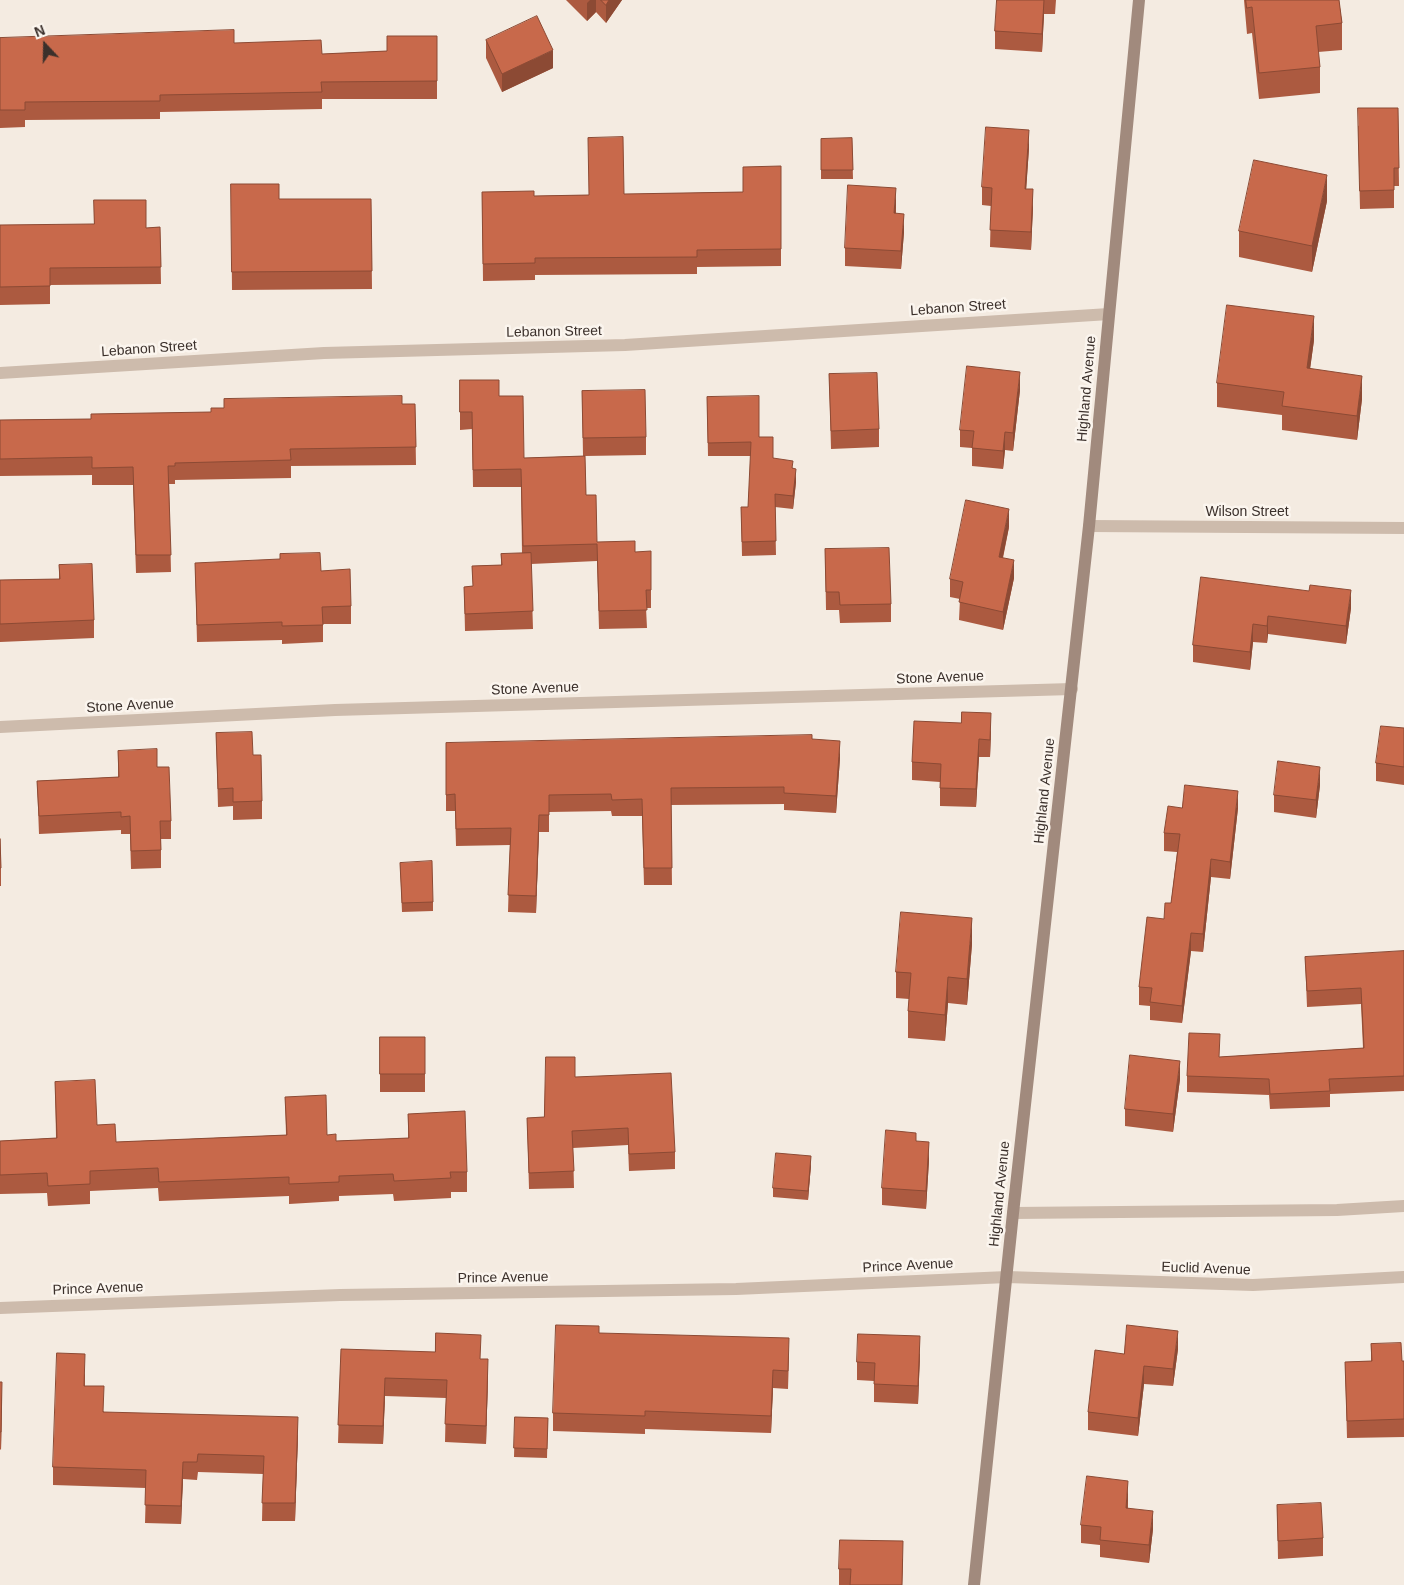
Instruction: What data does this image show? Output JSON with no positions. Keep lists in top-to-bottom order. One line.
{"streets":{"main road":["Highland Avenue"],"street":["Lebanon Street","Wilson Street","Stone Avenue","Prince Avenue","Euclid Avenue"]},"crossings":[["Lebanon Street","Highland Avenue"],["Highland Avenue","Wilson Street"],["Highland Avenue","Stone Avenue"],["Highland Avenue","Prince Avenue"],["Highland Avenue","Euclid Avenue"],["Prince Avenue","Euclid Avenue"]],"north":"top"}
